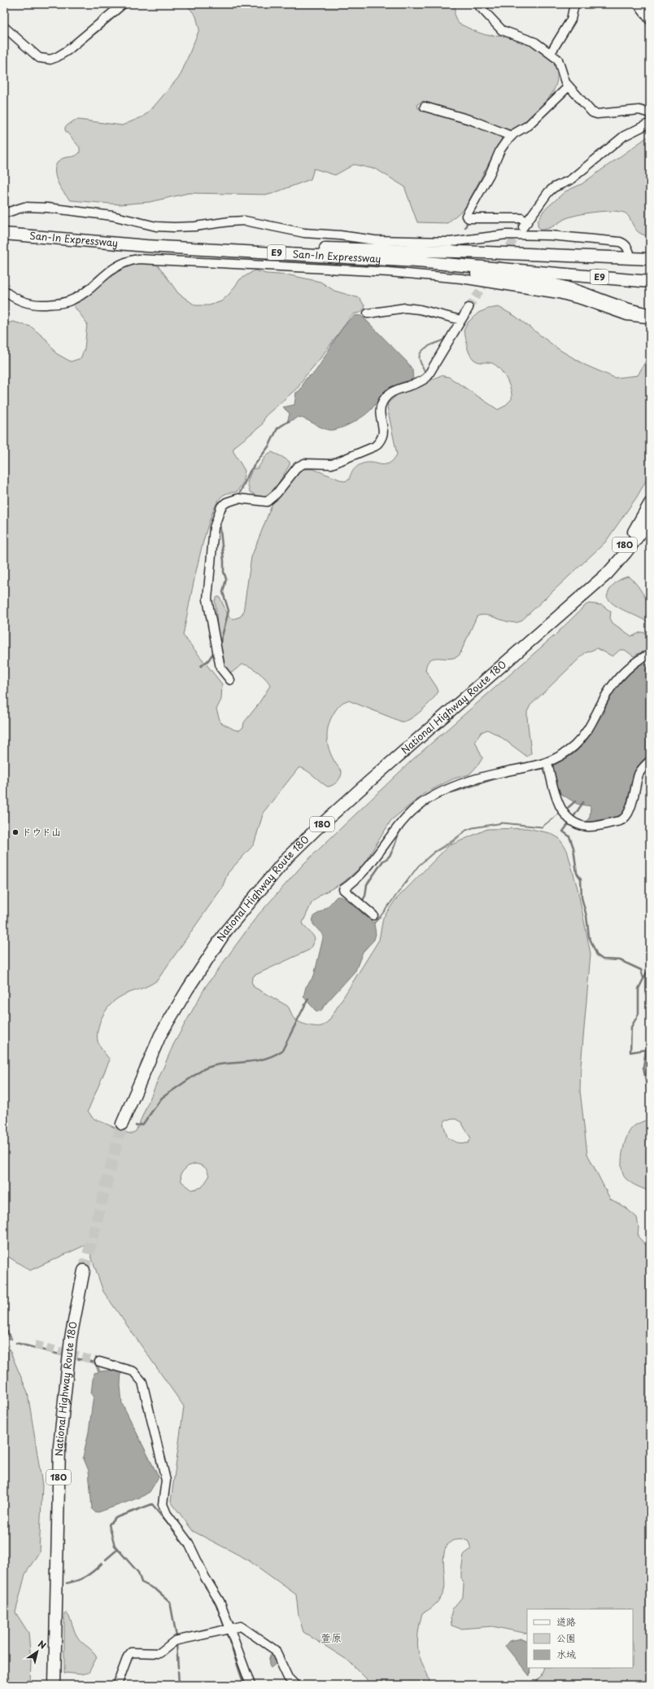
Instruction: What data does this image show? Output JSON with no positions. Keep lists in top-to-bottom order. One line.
{"streets":{"highway":["San-In Expressway","E9","180","National Highway Route 180"]},"districts":["萱原"],"places":["ドウド山"],"legend":["道路","公園","水域"],"north":"top right"}
